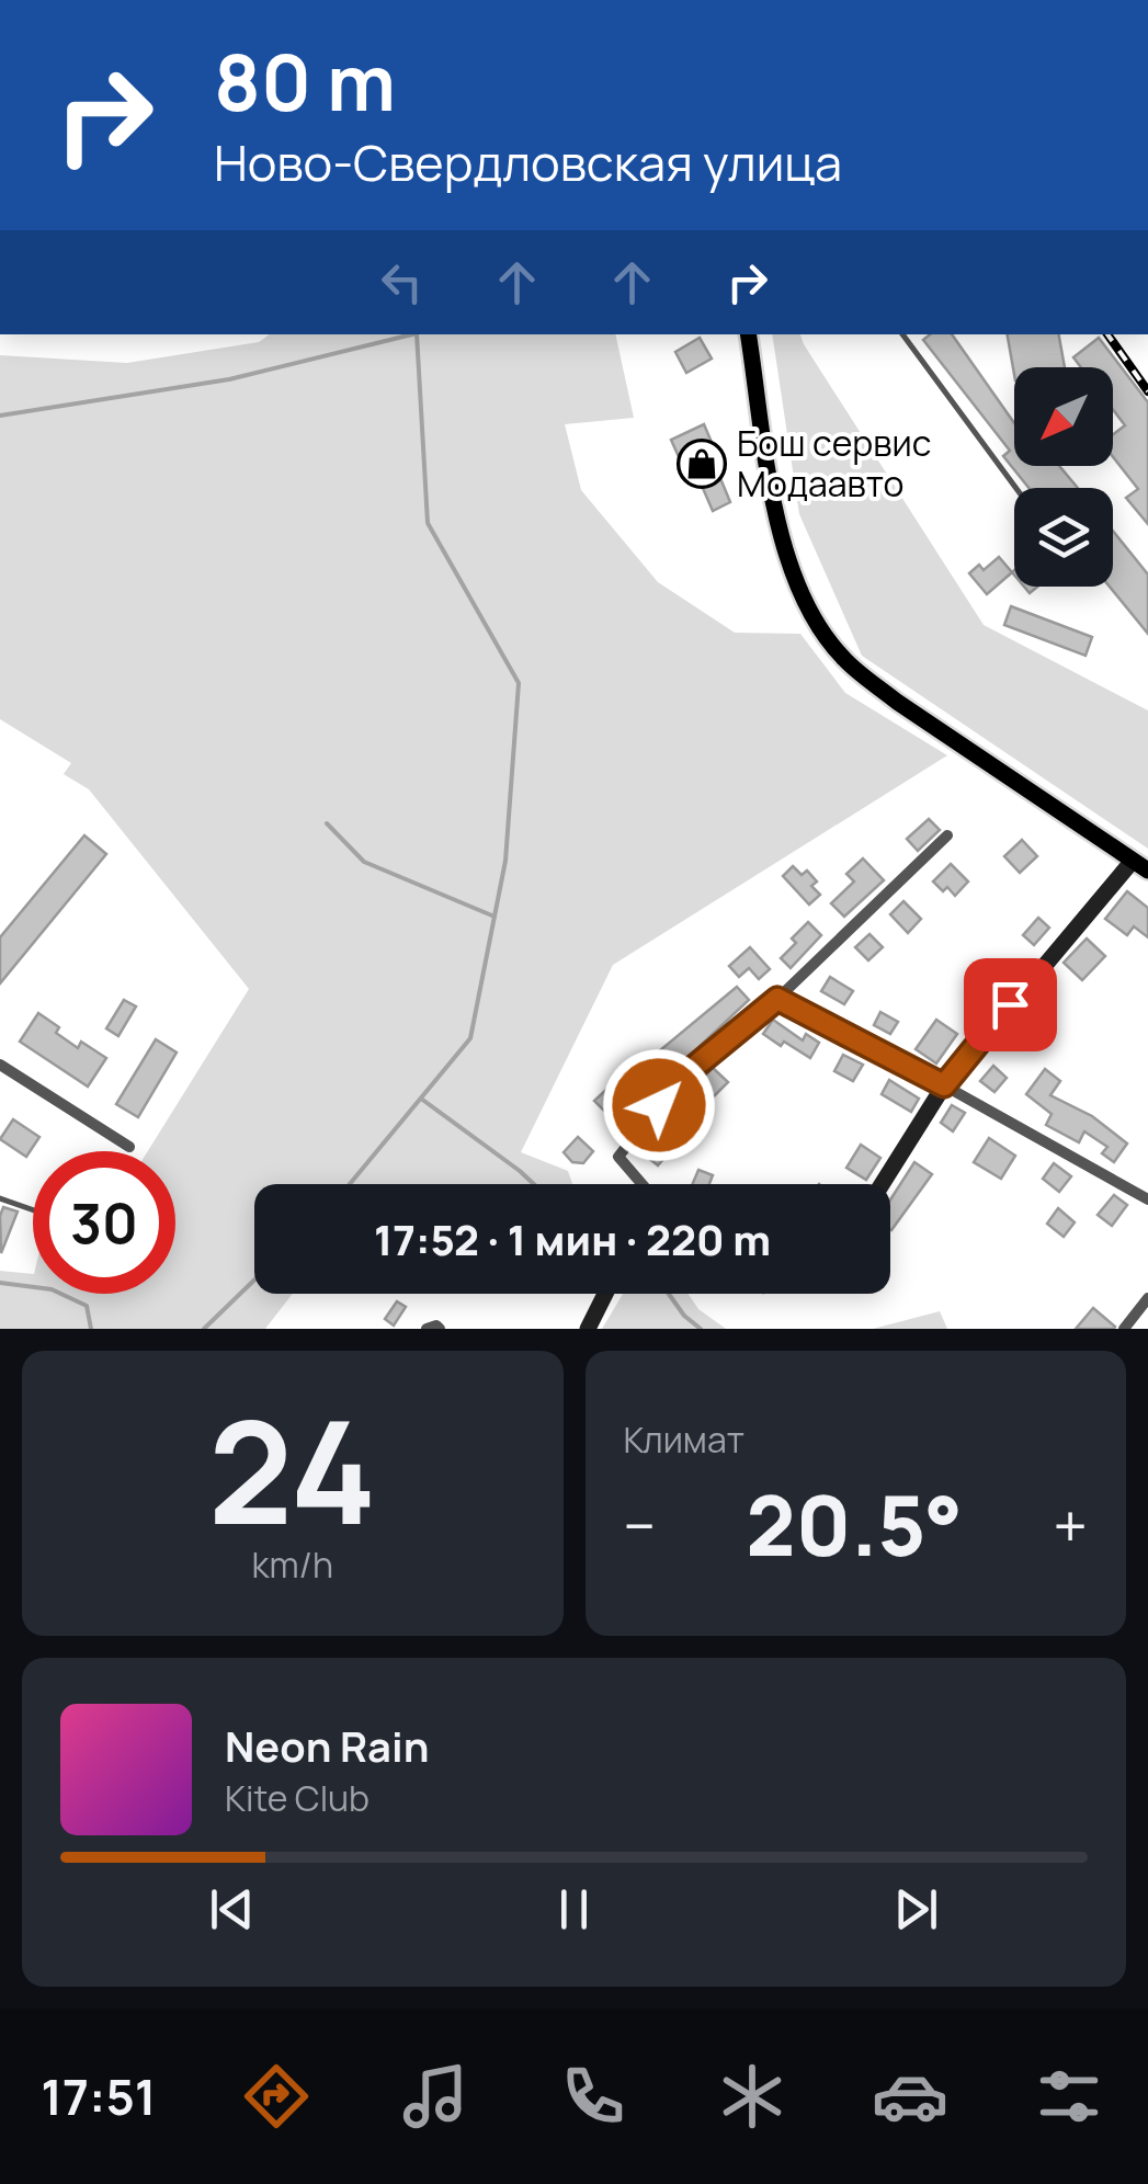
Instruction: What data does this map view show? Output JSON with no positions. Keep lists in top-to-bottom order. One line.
{"places":{"shop":["Бош сервис Модаавто"]},"north":"bottom left","page":{"turn":["80 m","Ново-Свердловская улица"],"limit":"30","trip":"17:52 · 1 мин · 220 m","tile":[["24","km/h"],"Климат"],"heat":["−","20.5°","+"],"song":["Neon Rain","Kite Club"],"tabs":"17:51"}}
